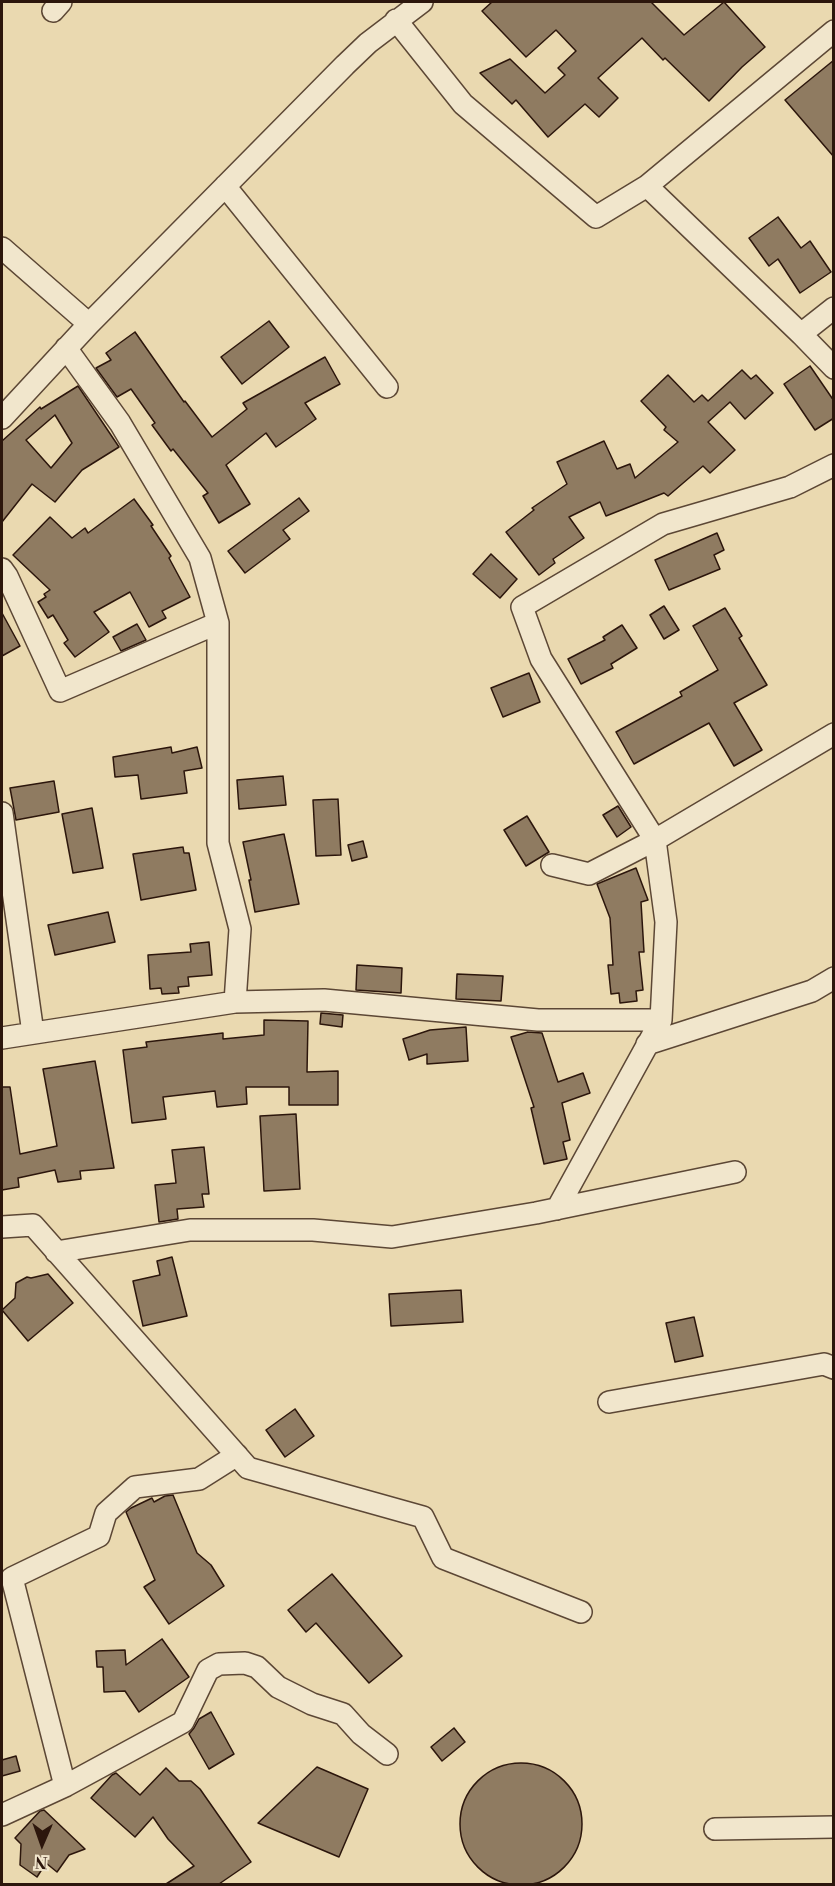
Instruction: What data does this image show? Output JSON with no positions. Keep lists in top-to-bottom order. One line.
{"north":"bottom"}
